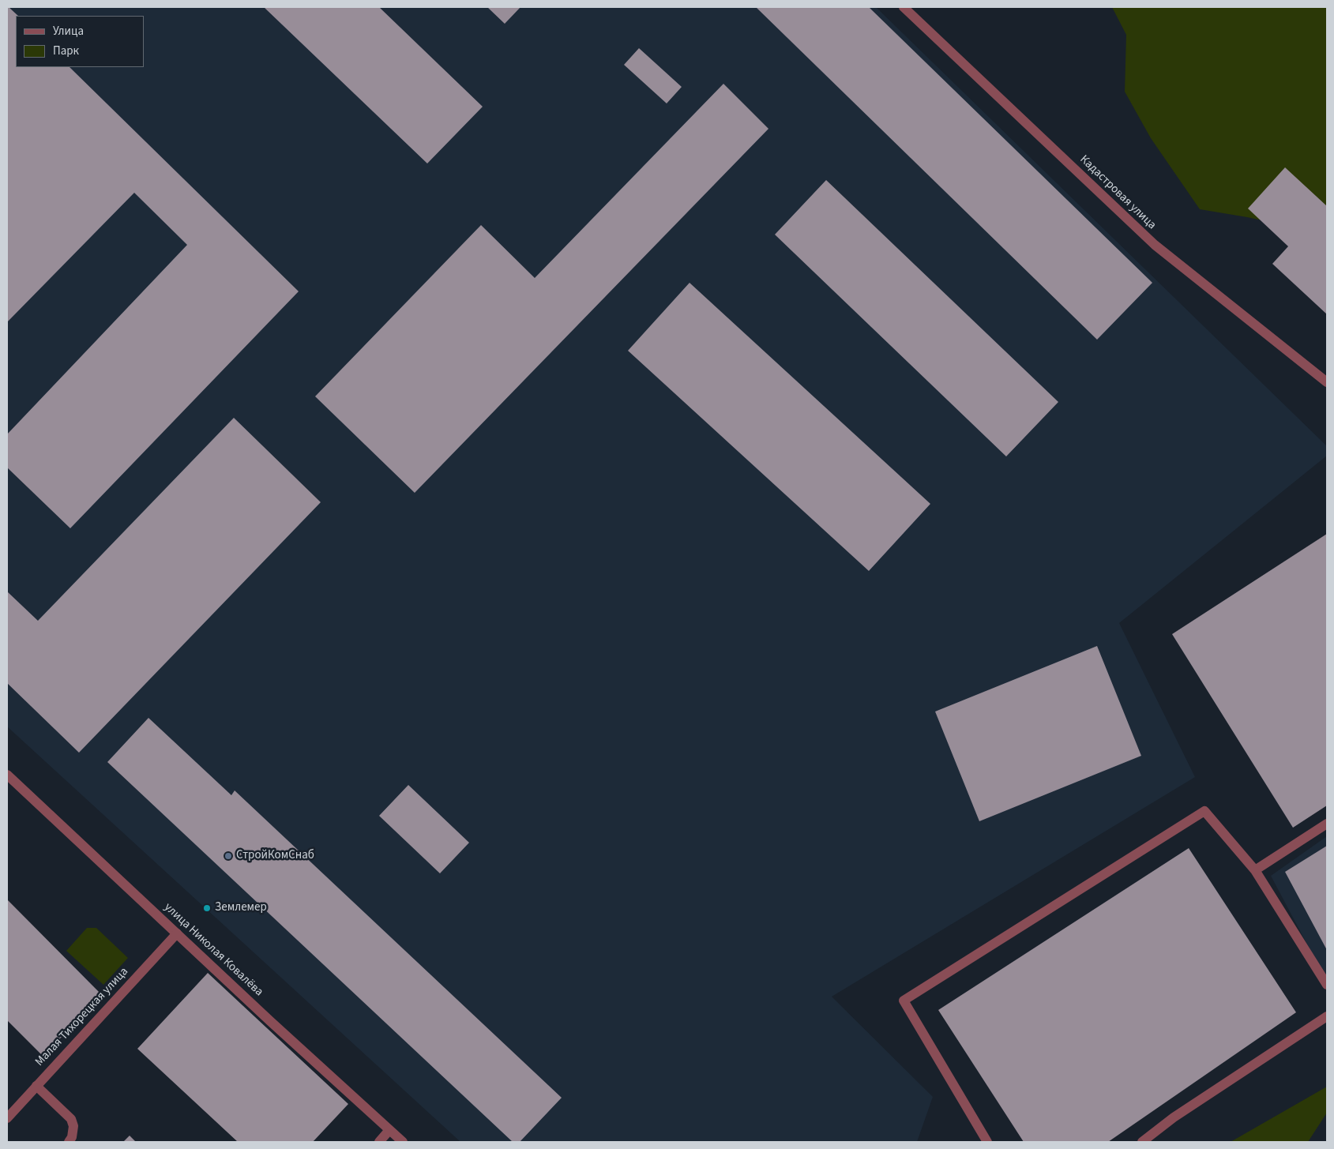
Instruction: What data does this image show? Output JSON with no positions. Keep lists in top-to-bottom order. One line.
{"streets":{"street":["Кадастровая улица","улица Николая Ковалёва","Малая Тихорецкая улица"]},"crossings":[["улица Николая Ковалёва","Малая Тихорецкая улица"]],"places":["СтройКомСнаб","Землемер"],"legend":["Улица","Парк"]}
